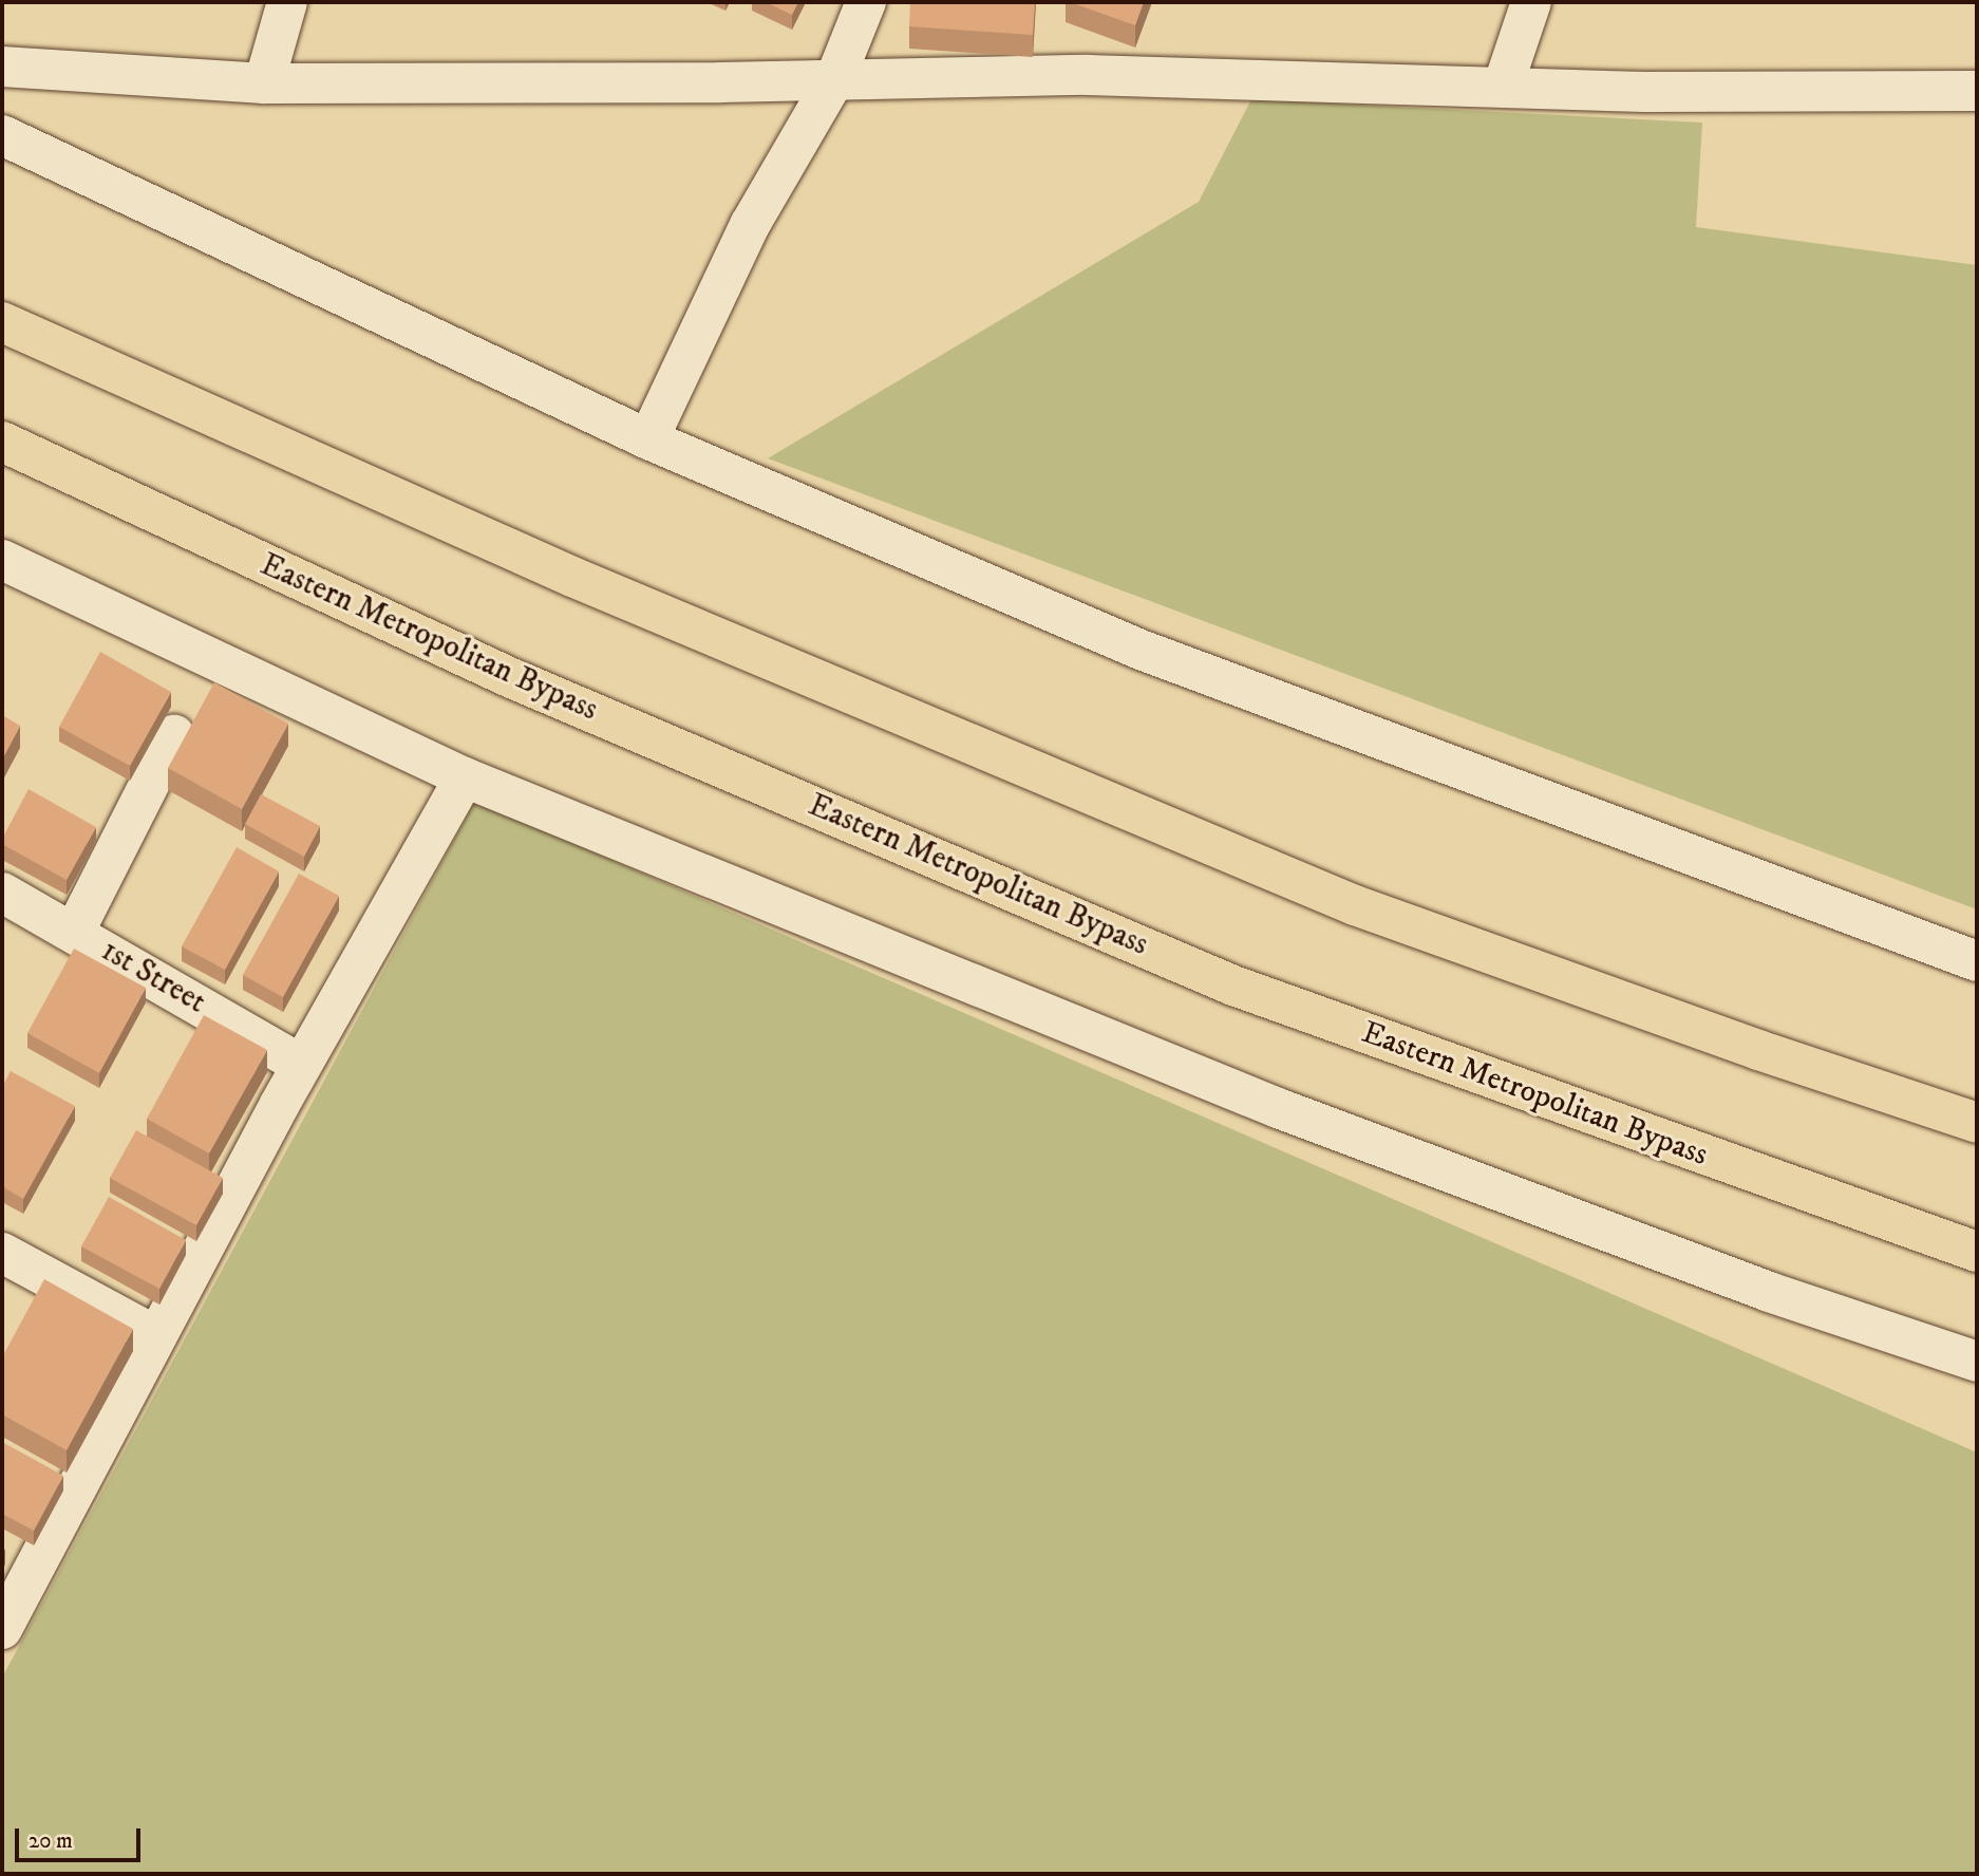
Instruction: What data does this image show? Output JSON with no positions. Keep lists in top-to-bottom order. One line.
{"streets":{"main road":["Eastern Metropolitan Bypass"],"street":["1st Street"]},"scale_bar":"20 m"}
